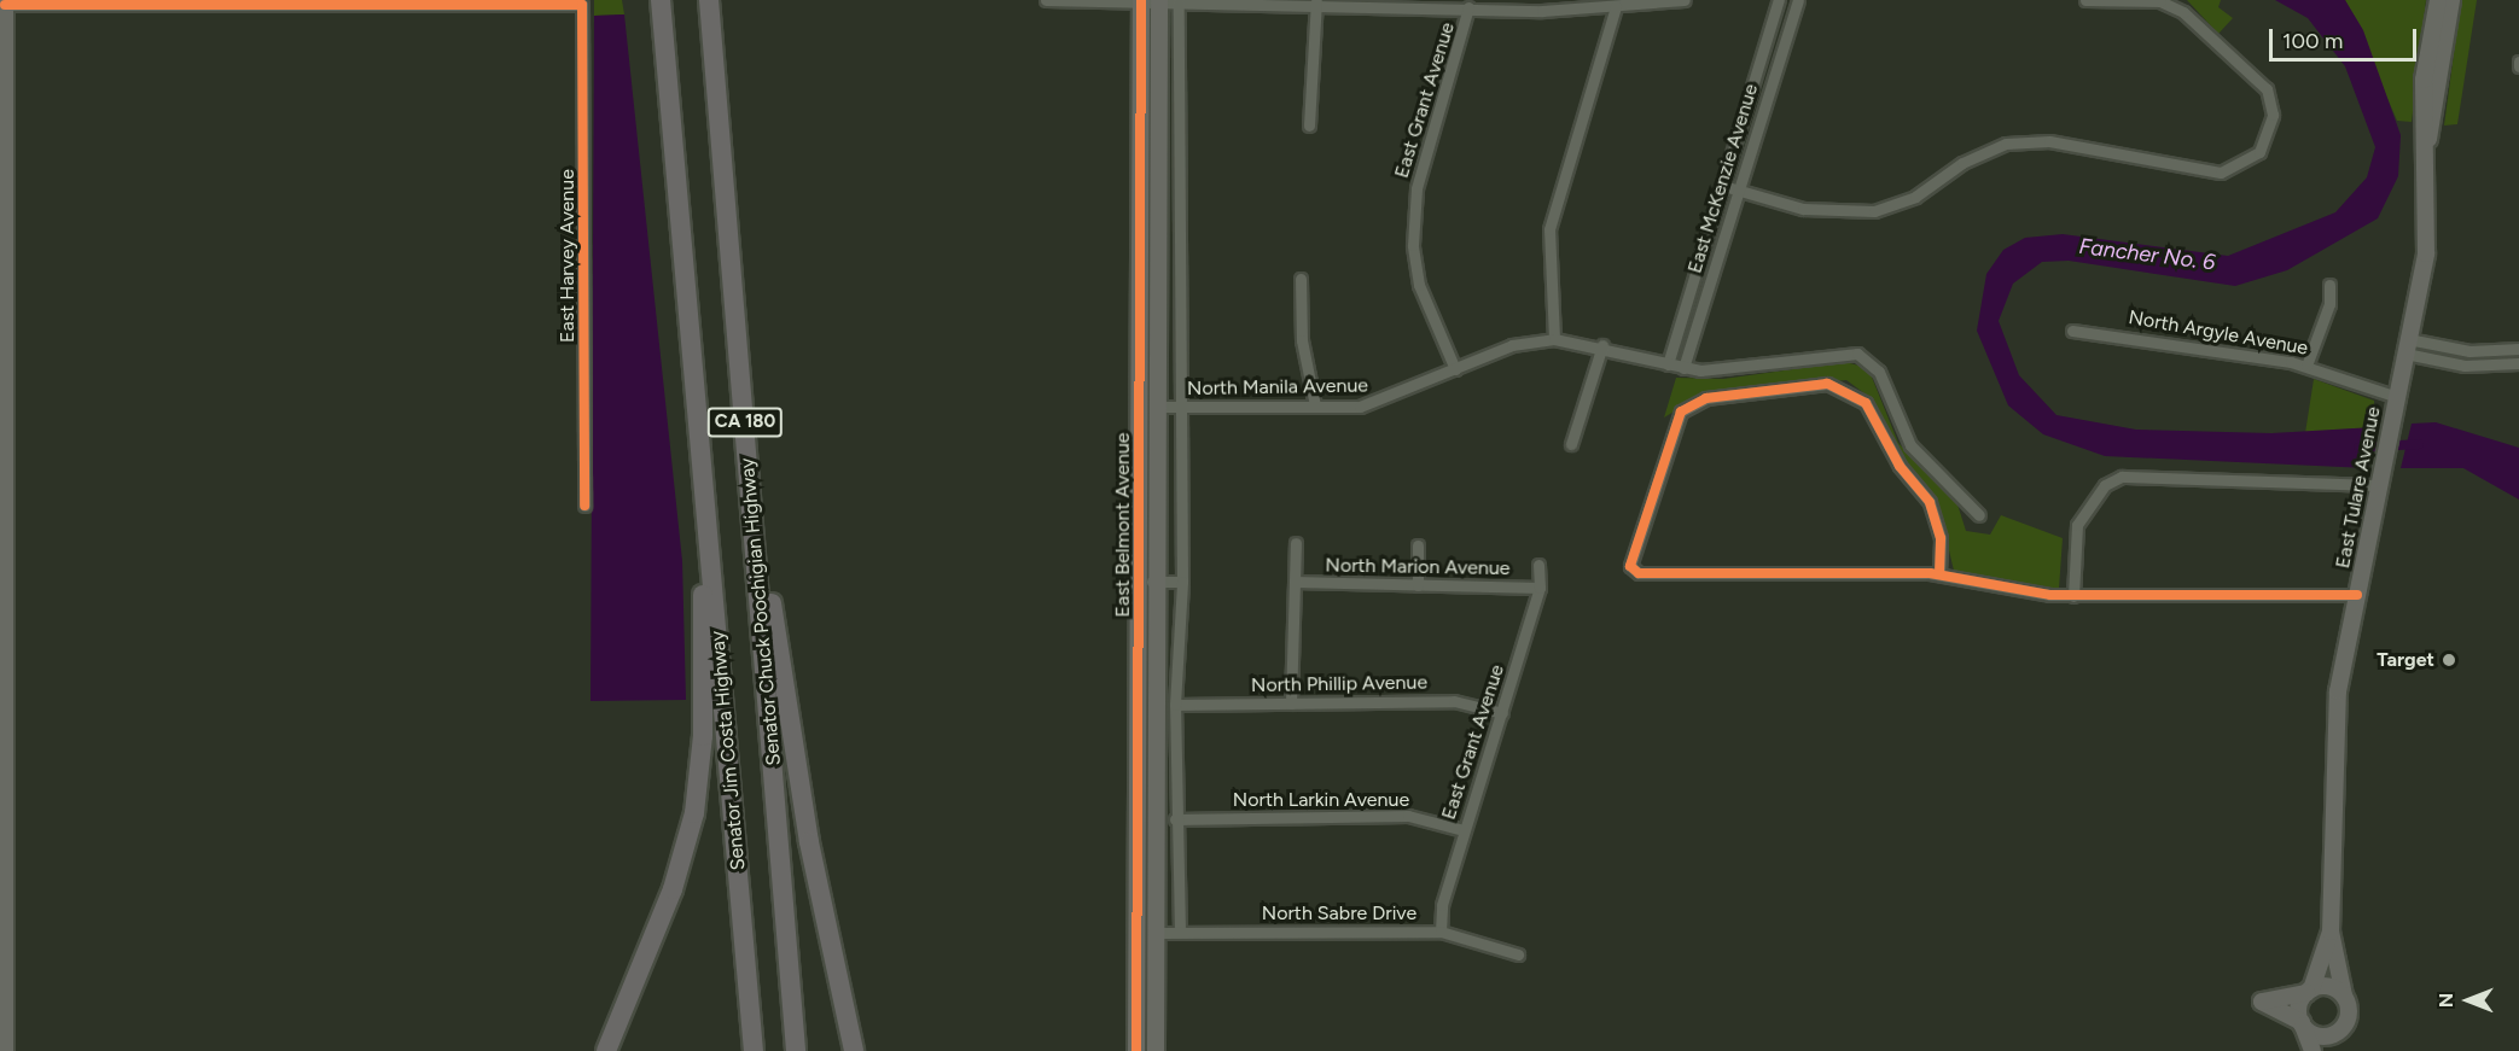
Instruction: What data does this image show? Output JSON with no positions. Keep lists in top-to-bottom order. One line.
{"streets":{"highway":["CA 180","Senator Chuck Poochigian Highway","Senator Jim Costa Highway"],"street":["East Grant Avenue","East McKenzie Avenue","East Harvey Avenue","North Argyle Avenue","North Manila Avenue","East Tulare Avenue","East Belmont Avenue","North Marion Avenue","North Phillip Avenue","North Larkin Avenue","North Sabre Drive"]},"crossings":[["East Grant Avenue","North Manila Avenue"],["East Grant Avenue","North Marion Avenue"],["East Grant Avenue","North Phillip Avenue"],["East Grant Avenue","North Larkin Avenue"],["East Grant Avenue","North Sabre Drive"],["East McKenzie Avenue","North Manila Avenue"],["North Argyle Avenue","East Tulare Avenue"],["North Manila Avenue","East Belmont Avenue"],["CA 180","Senator Jim Costa Highway"],["East Belmont Avenue","North Sabre Drive"]],"water":["Fancher No. 6"],"places":["Target"],"scale_bar":"100 m","north":"left"}
